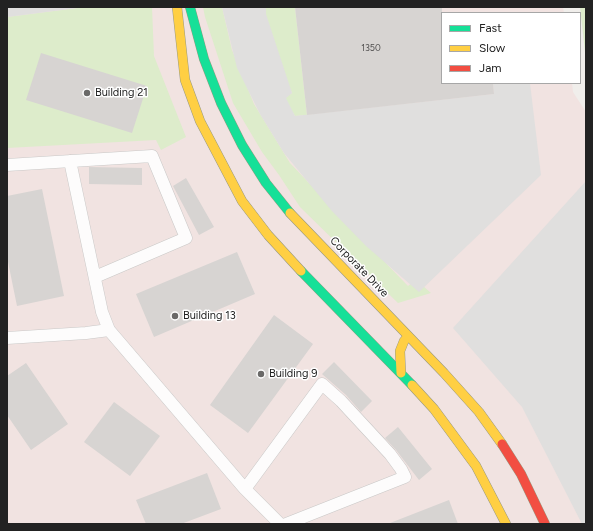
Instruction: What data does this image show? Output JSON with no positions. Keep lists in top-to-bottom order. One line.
{"streets":{"main road":["Corporate Drive"]},"places":["Building 21","Building 13","Building 9"],"house_numbers":["1350"],"legend":["Fast","Slow","Jam"]}
